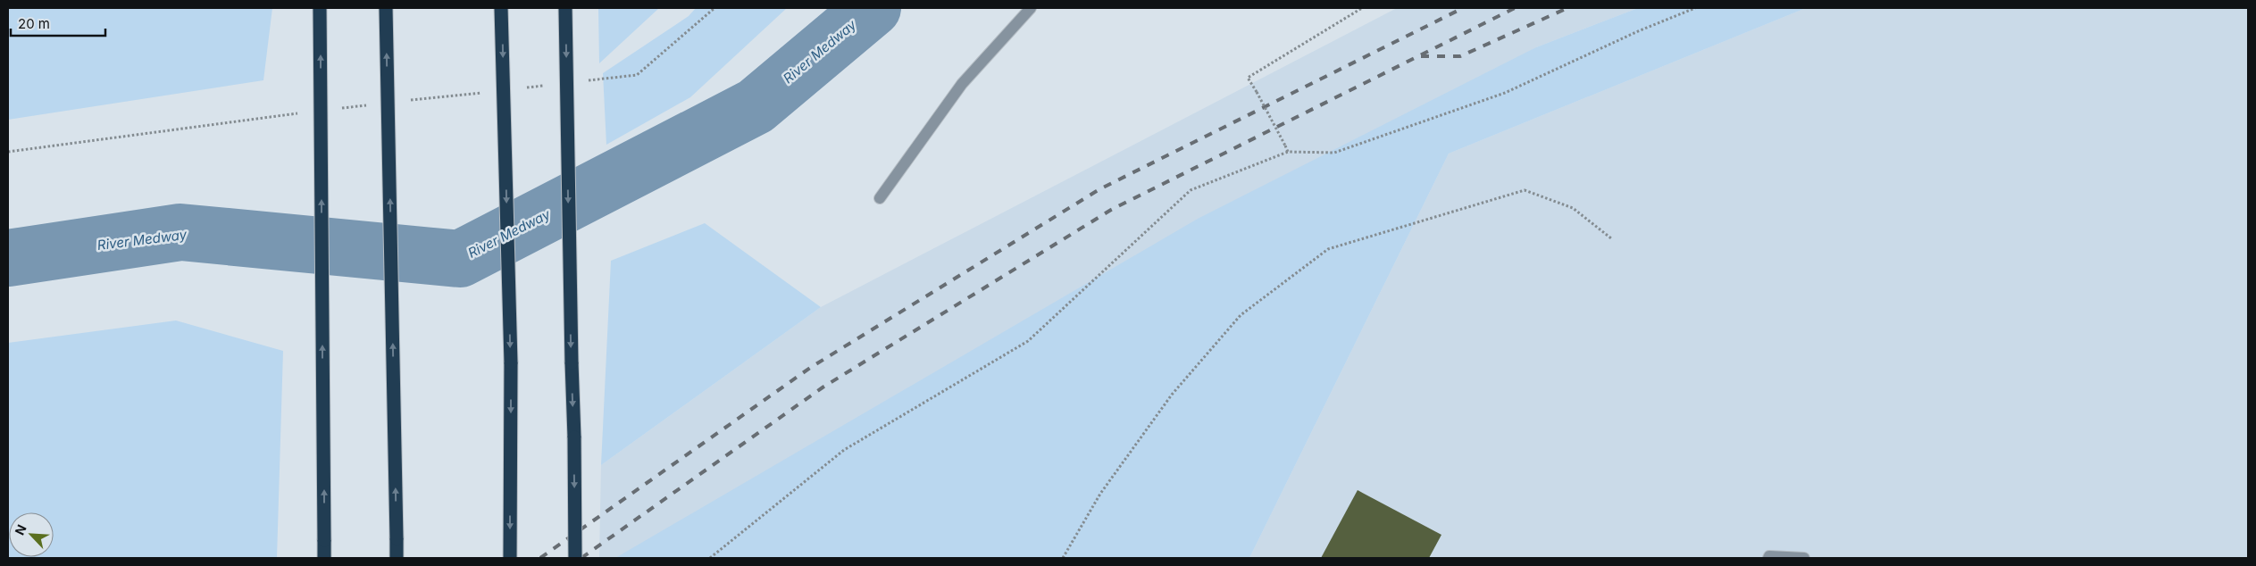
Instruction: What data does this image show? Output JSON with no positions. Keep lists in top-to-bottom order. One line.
{"water":["River Medway"],"scale_bar":"20 m","north":"top left"}
